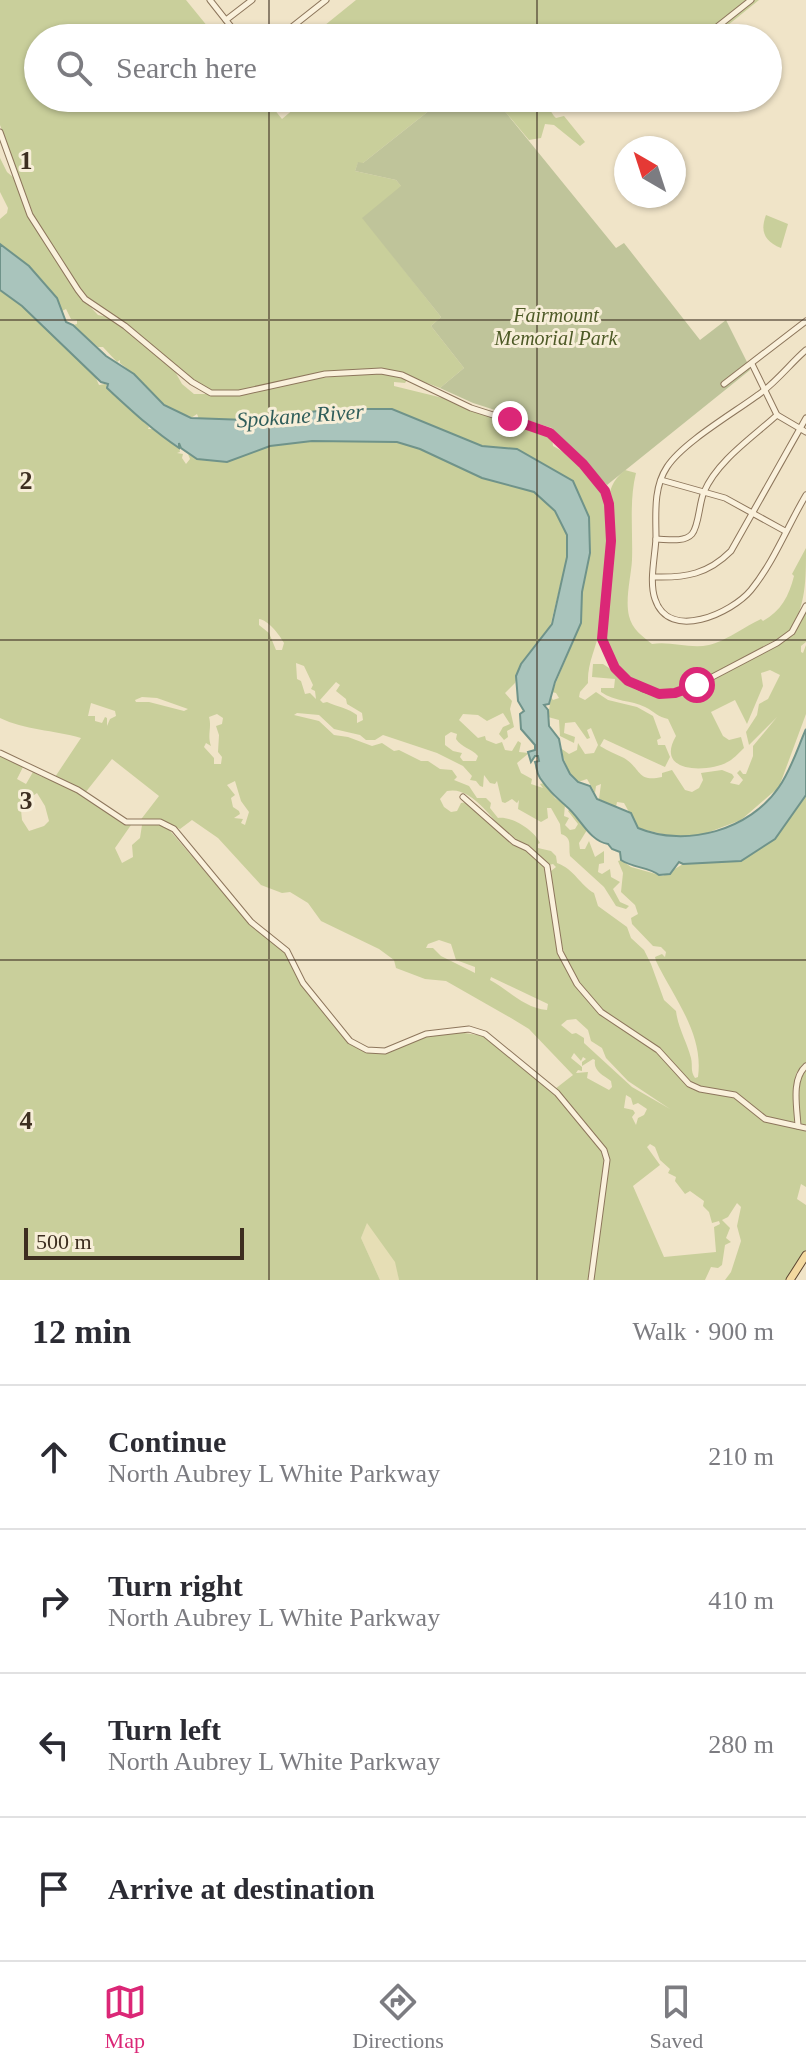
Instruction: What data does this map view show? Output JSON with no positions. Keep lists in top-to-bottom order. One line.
{"water":["Spokane River"],"parks":["Fairmount Memorial Park"],"scale_bar":"500 m","north":"top left","page":{"search":"Search here","scale":"500 m","heading":["12 min","Walk · 900 m"],"list":[["Continue","North Aubrey L White Parkway","210 m"],["Turn right","North Aubrey L White Parkway","410 m"],["Turn left","North Aubrey L White Parkway","280 m"],"Arrive at destination"],"nav":["Map","Directions","Saved"]},"grid":{"rows":["1","2","3","4"]}}
